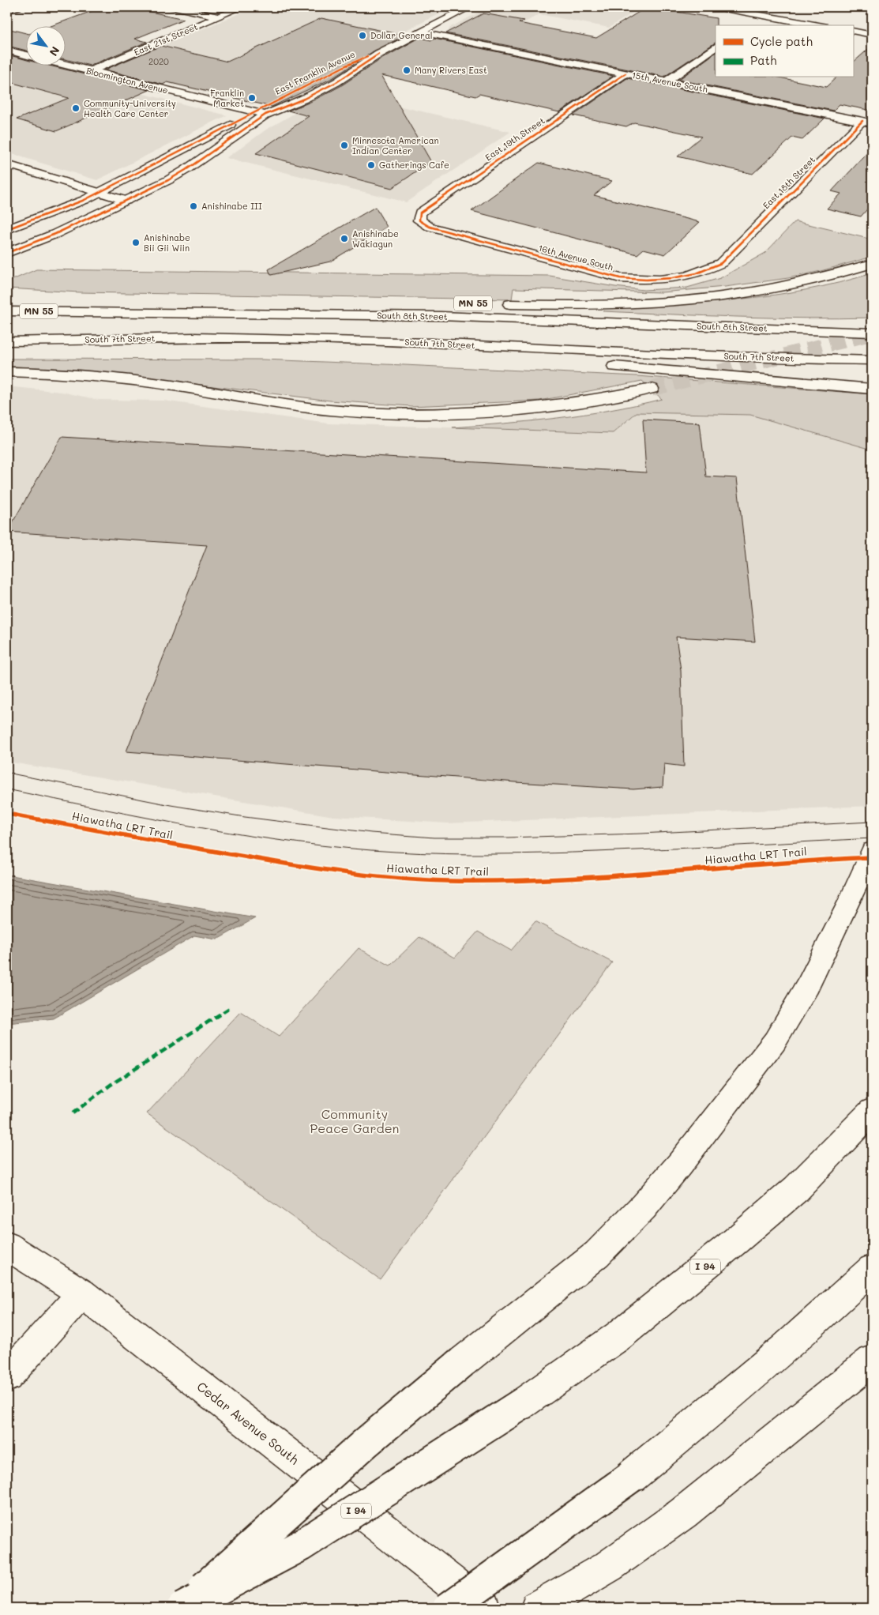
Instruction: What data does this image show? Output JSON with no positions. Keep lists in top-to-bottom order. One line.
{"streets":{"main road":["East 21st Street","East Franklin Avenue","Bloomington Avenue","15th Avenue South","East 19th Street","East 18th Street","16th Avenue South","MN 55","South 8th Street","South 7th Street","I 94","Cedar Avenue South"],"cycle path":["Hiawatha LRT Trail"]},"crossings":[["East 21st Street","Bloomington Avenue"],["East Franklin Avenue","Bloomington Avenue"],["East Franklin Avenue","15th Avenue South"],["15th Avenue South","East 19th Street"],["15th Avenue South","East 18th Street"],["East 19th Street","16th Avenue South"],["East 18th Street","16th Avenue South"],["MN 55","South 8th Street"]],"parks":["Community Peace Garden"],"places":["Dollar General","Many Rivers East","Franklin Market","Community-University Health Care Center","Minnesota American Indian Center","Gatherings Cafe","Anishinabe III","Anishinabe Wakiagun","Anishinabe Bii Gii Wiin"],"house_numbers":["2020"],"legend":["Cycle path","Path"],"north":"bottom right"}
